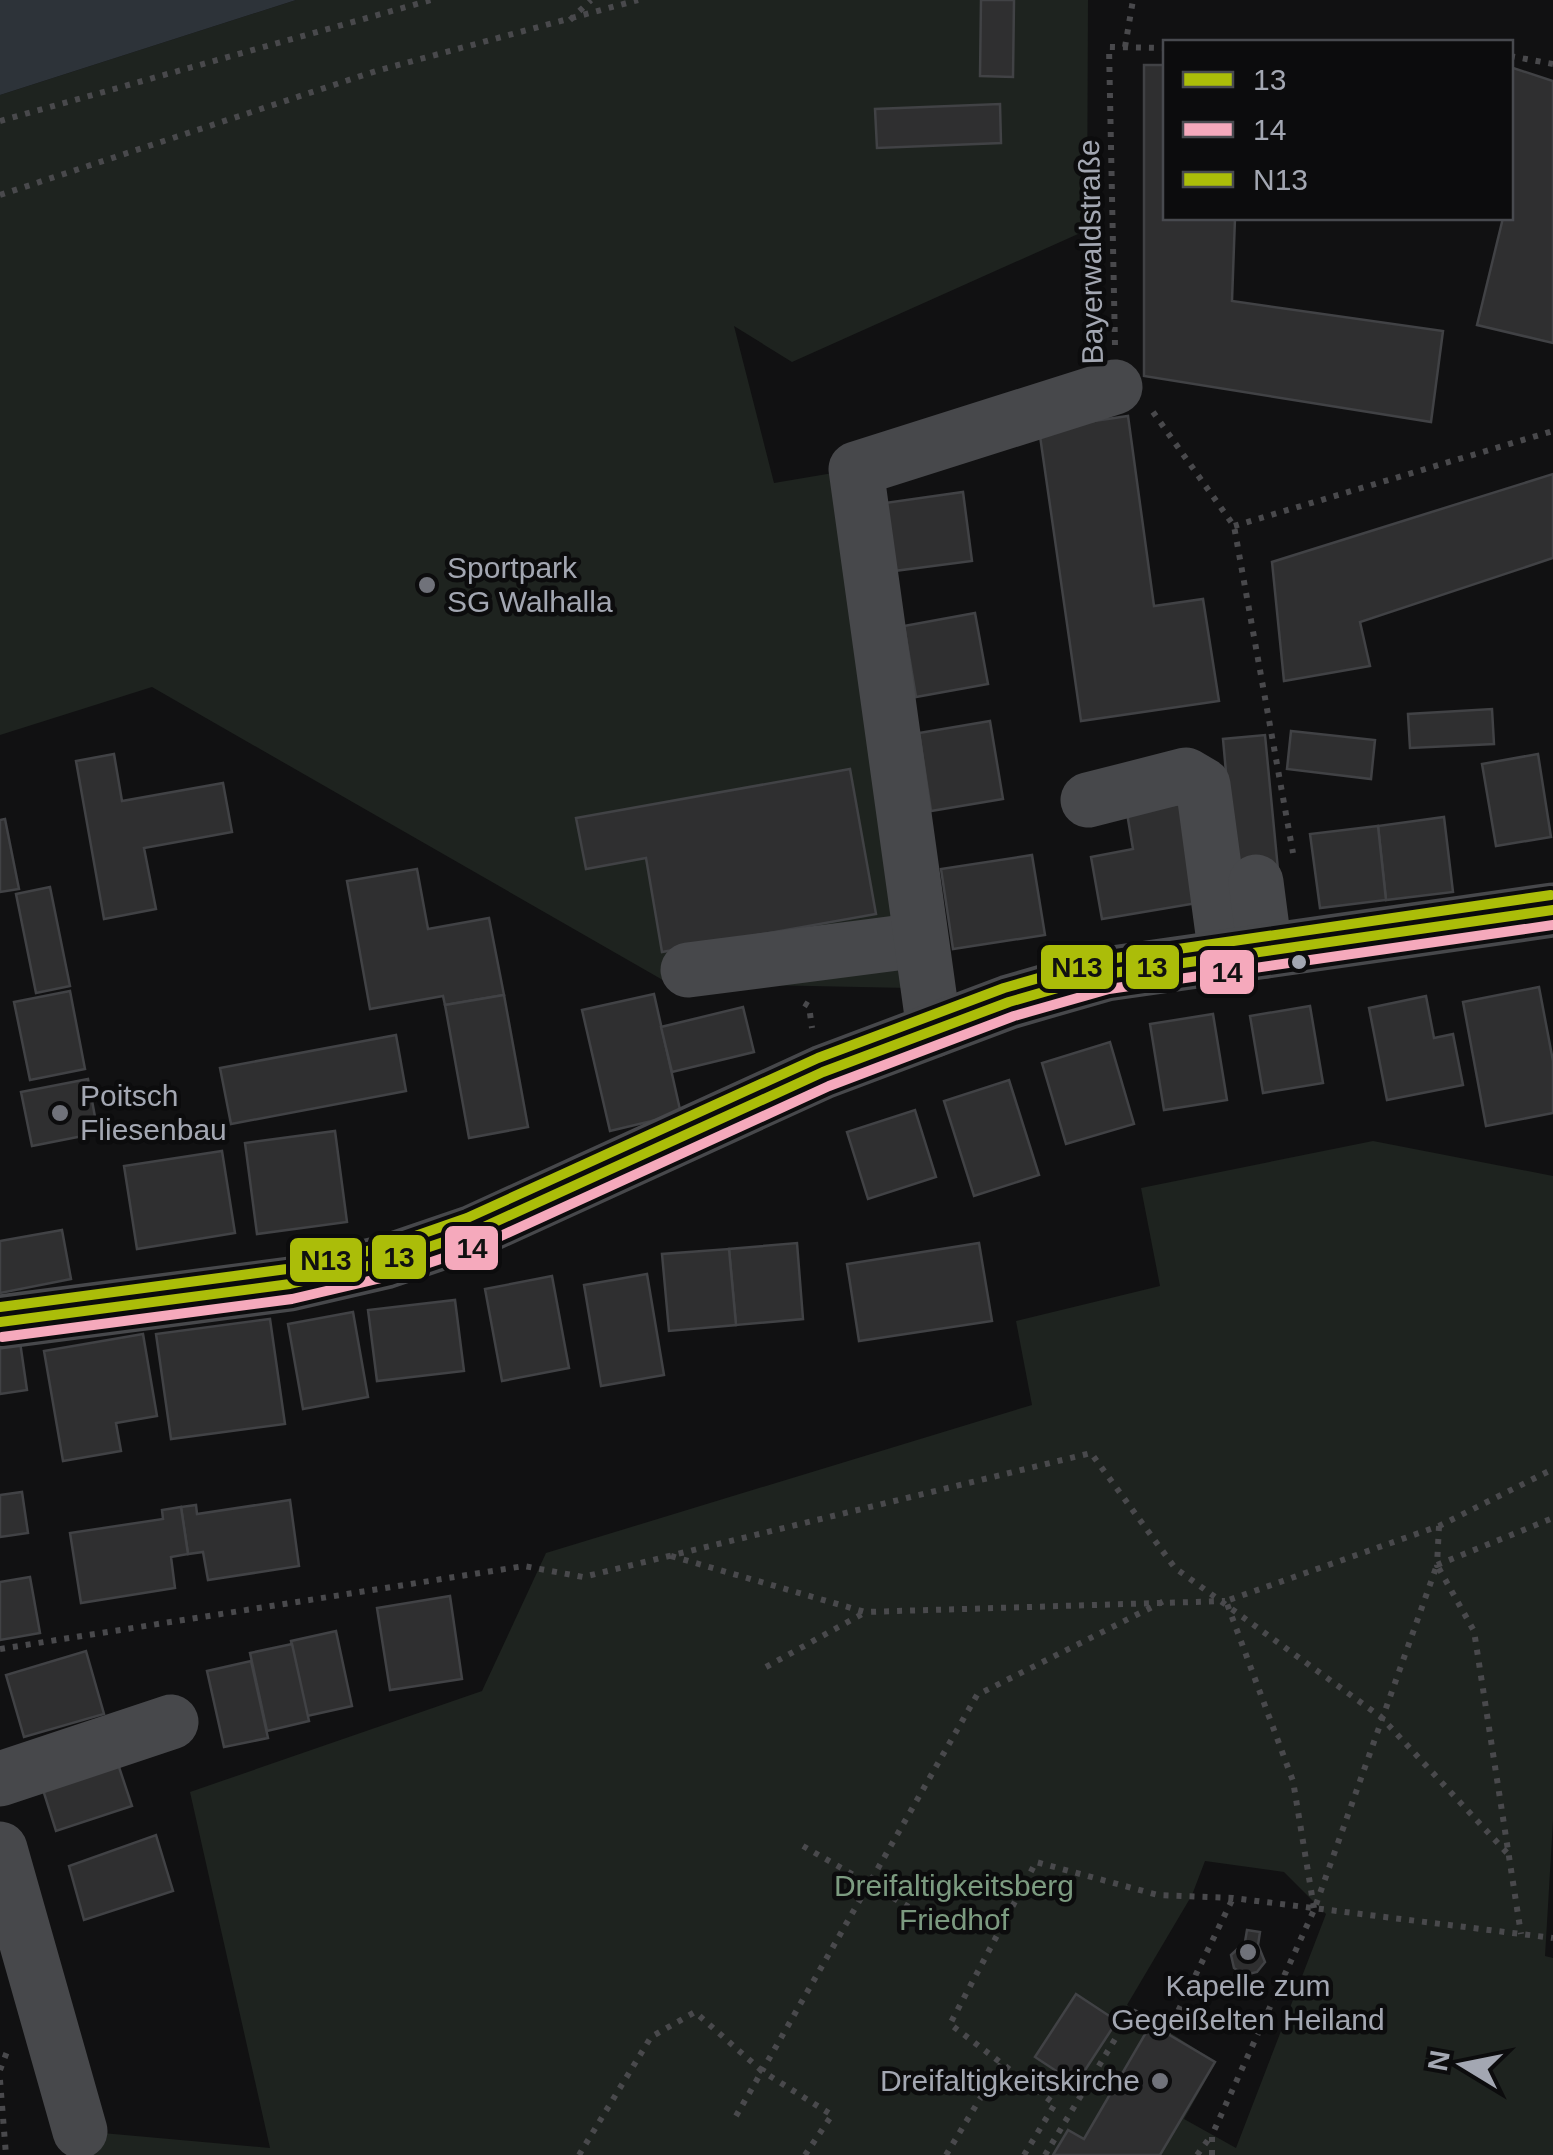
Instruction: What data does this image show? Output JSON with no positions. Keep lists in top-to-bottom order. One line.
{"streets":{"path":["Bayerwaldstraße"]},"parks":["Dreifaltigkeitsberg Friedhof"],"places":["Sportpark SG Walhalla","Poitsch Fliesenbau","Kapelle zum Gegeißelten Heiland","Dreifaltigkeitskirche"],"lines":["transit line N13","transit line 13","transit line 14"],"legend":["13","14","N13"],"north":"left"}
